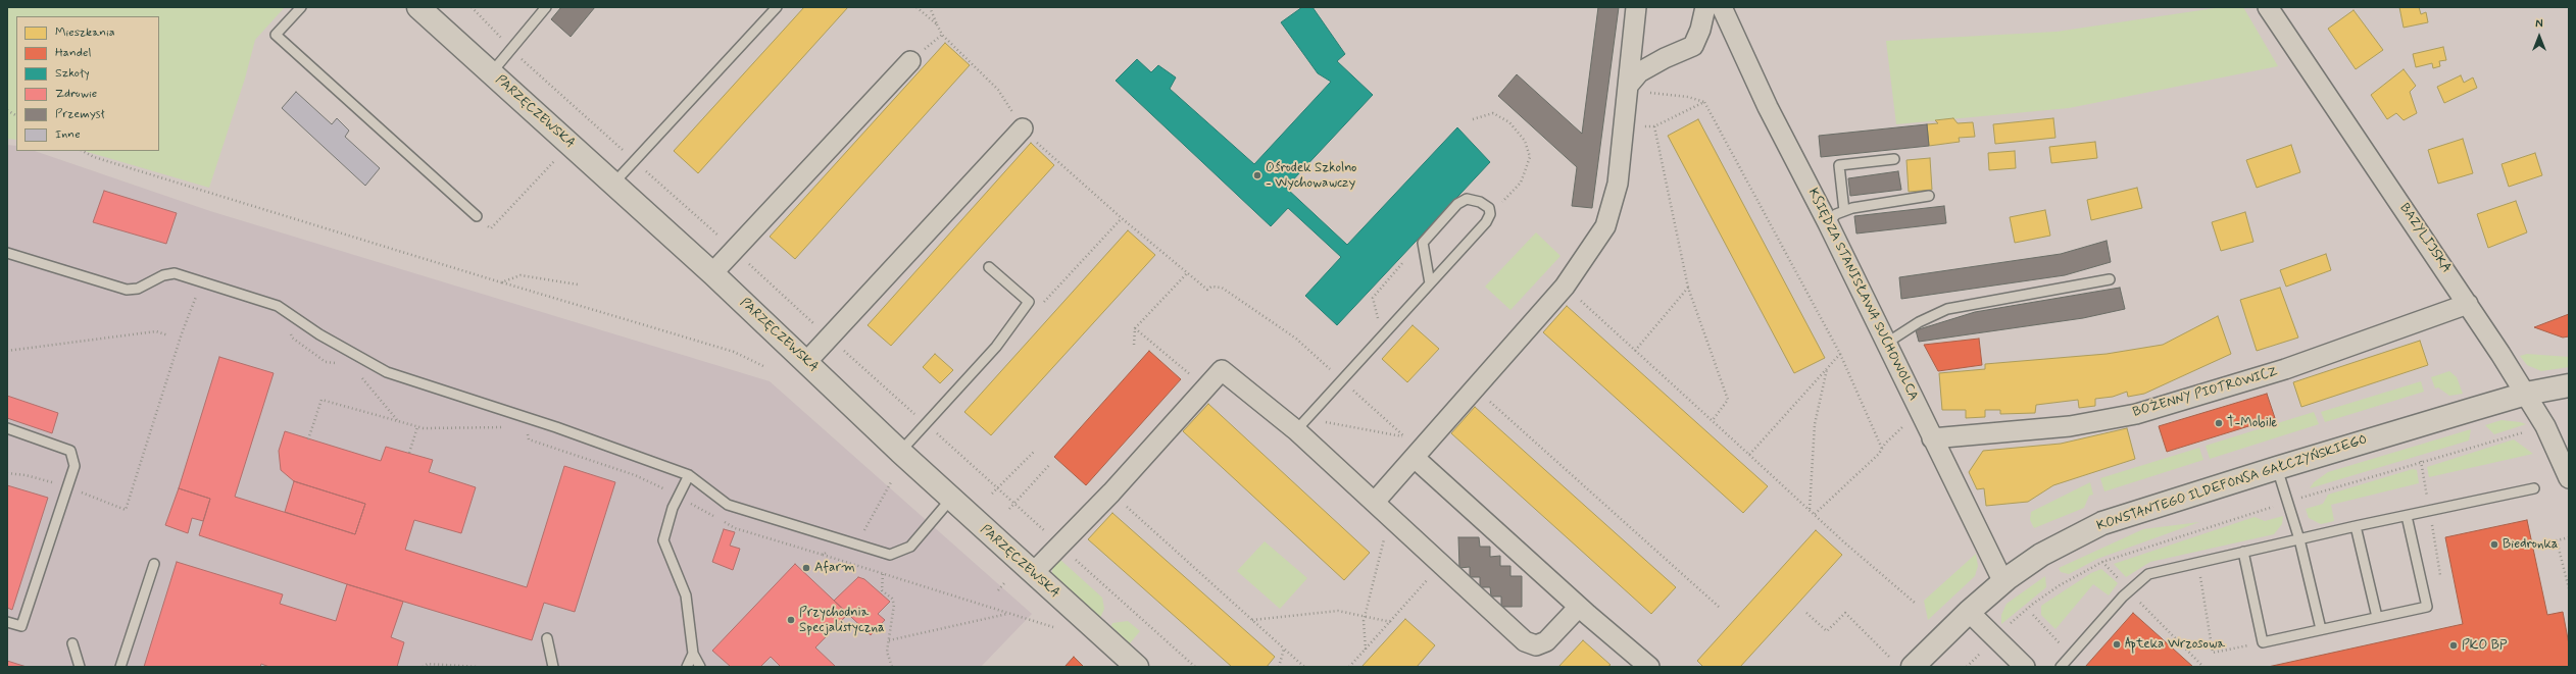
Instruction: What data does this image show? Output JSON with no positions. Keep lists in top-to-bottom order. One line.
{"streets":{"street":["PARZĘCZEWSKA","BAZYLIJSKA","KSIĘDZA STANISŁAWA SUCHOWOLCA","BOŻENNY PIOTROWICZ","KONSTANTEGO ILDEFONSA GAŁCZYŃSKIEGO"]},"crossings":[["BAZYLIJSKA","BOŻENNY PIOTROWICZ"],["BAZYLIJSKA","KONSTANTEGO ILDEFONSA GAŁCZYŃSKIEGO"],["KSIĘDZA STANISŁAWA SUCHOWOLCA","BOŻENNY PIOTROWICZ"],["KSIĘDZA STANISŁAWA SUCHOWOLCA","KONSTANTEGO ILDEFONSA GAŁCZYŃSKIEGO"]],"places":["Ośrodek Szkolno - Wychowawczy","T-Mobile","Biedronka","Afarm","Przychodnia Specjalistyczna","Apteka Wrzosowa","PKO BP"],"legend":["Mieszkania","Handel","Szkoły","Zdrowie","Przemysł","Inne"],"north":"top"}
